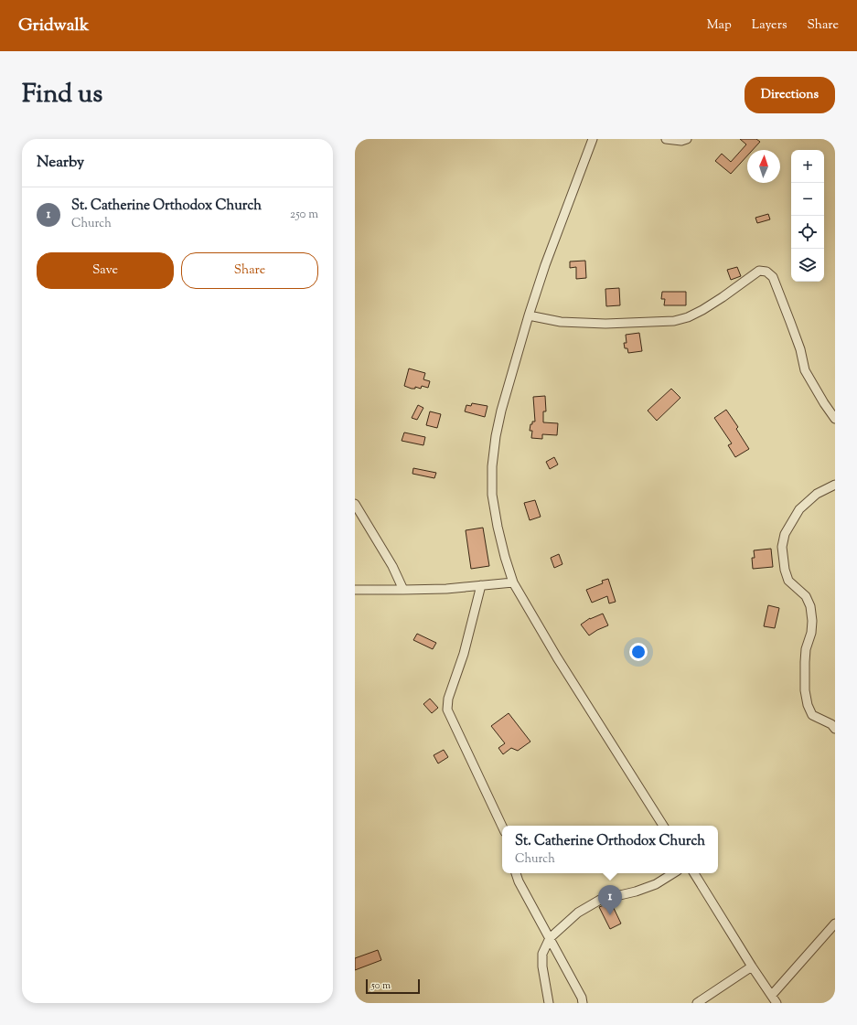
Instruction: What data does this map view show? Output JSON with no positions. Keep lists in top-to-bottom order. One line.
{"scale_bar":"50 m","north":"top","page":{"header":"Gridwalk","nav":["Map","Layers","Share"],"title":"Find us","buttons":["Directions",["Save","Share"]],"heading":"Nearby","map_buttons":["+","−"],"list":[{"mark":"1","name":"St. Catherine Orthodox Church","note":"Church","value":"250 m"}],"popup":["St. Catherine Orthodox Church","Church"],"pins":"1","scale":"50 m"}}
